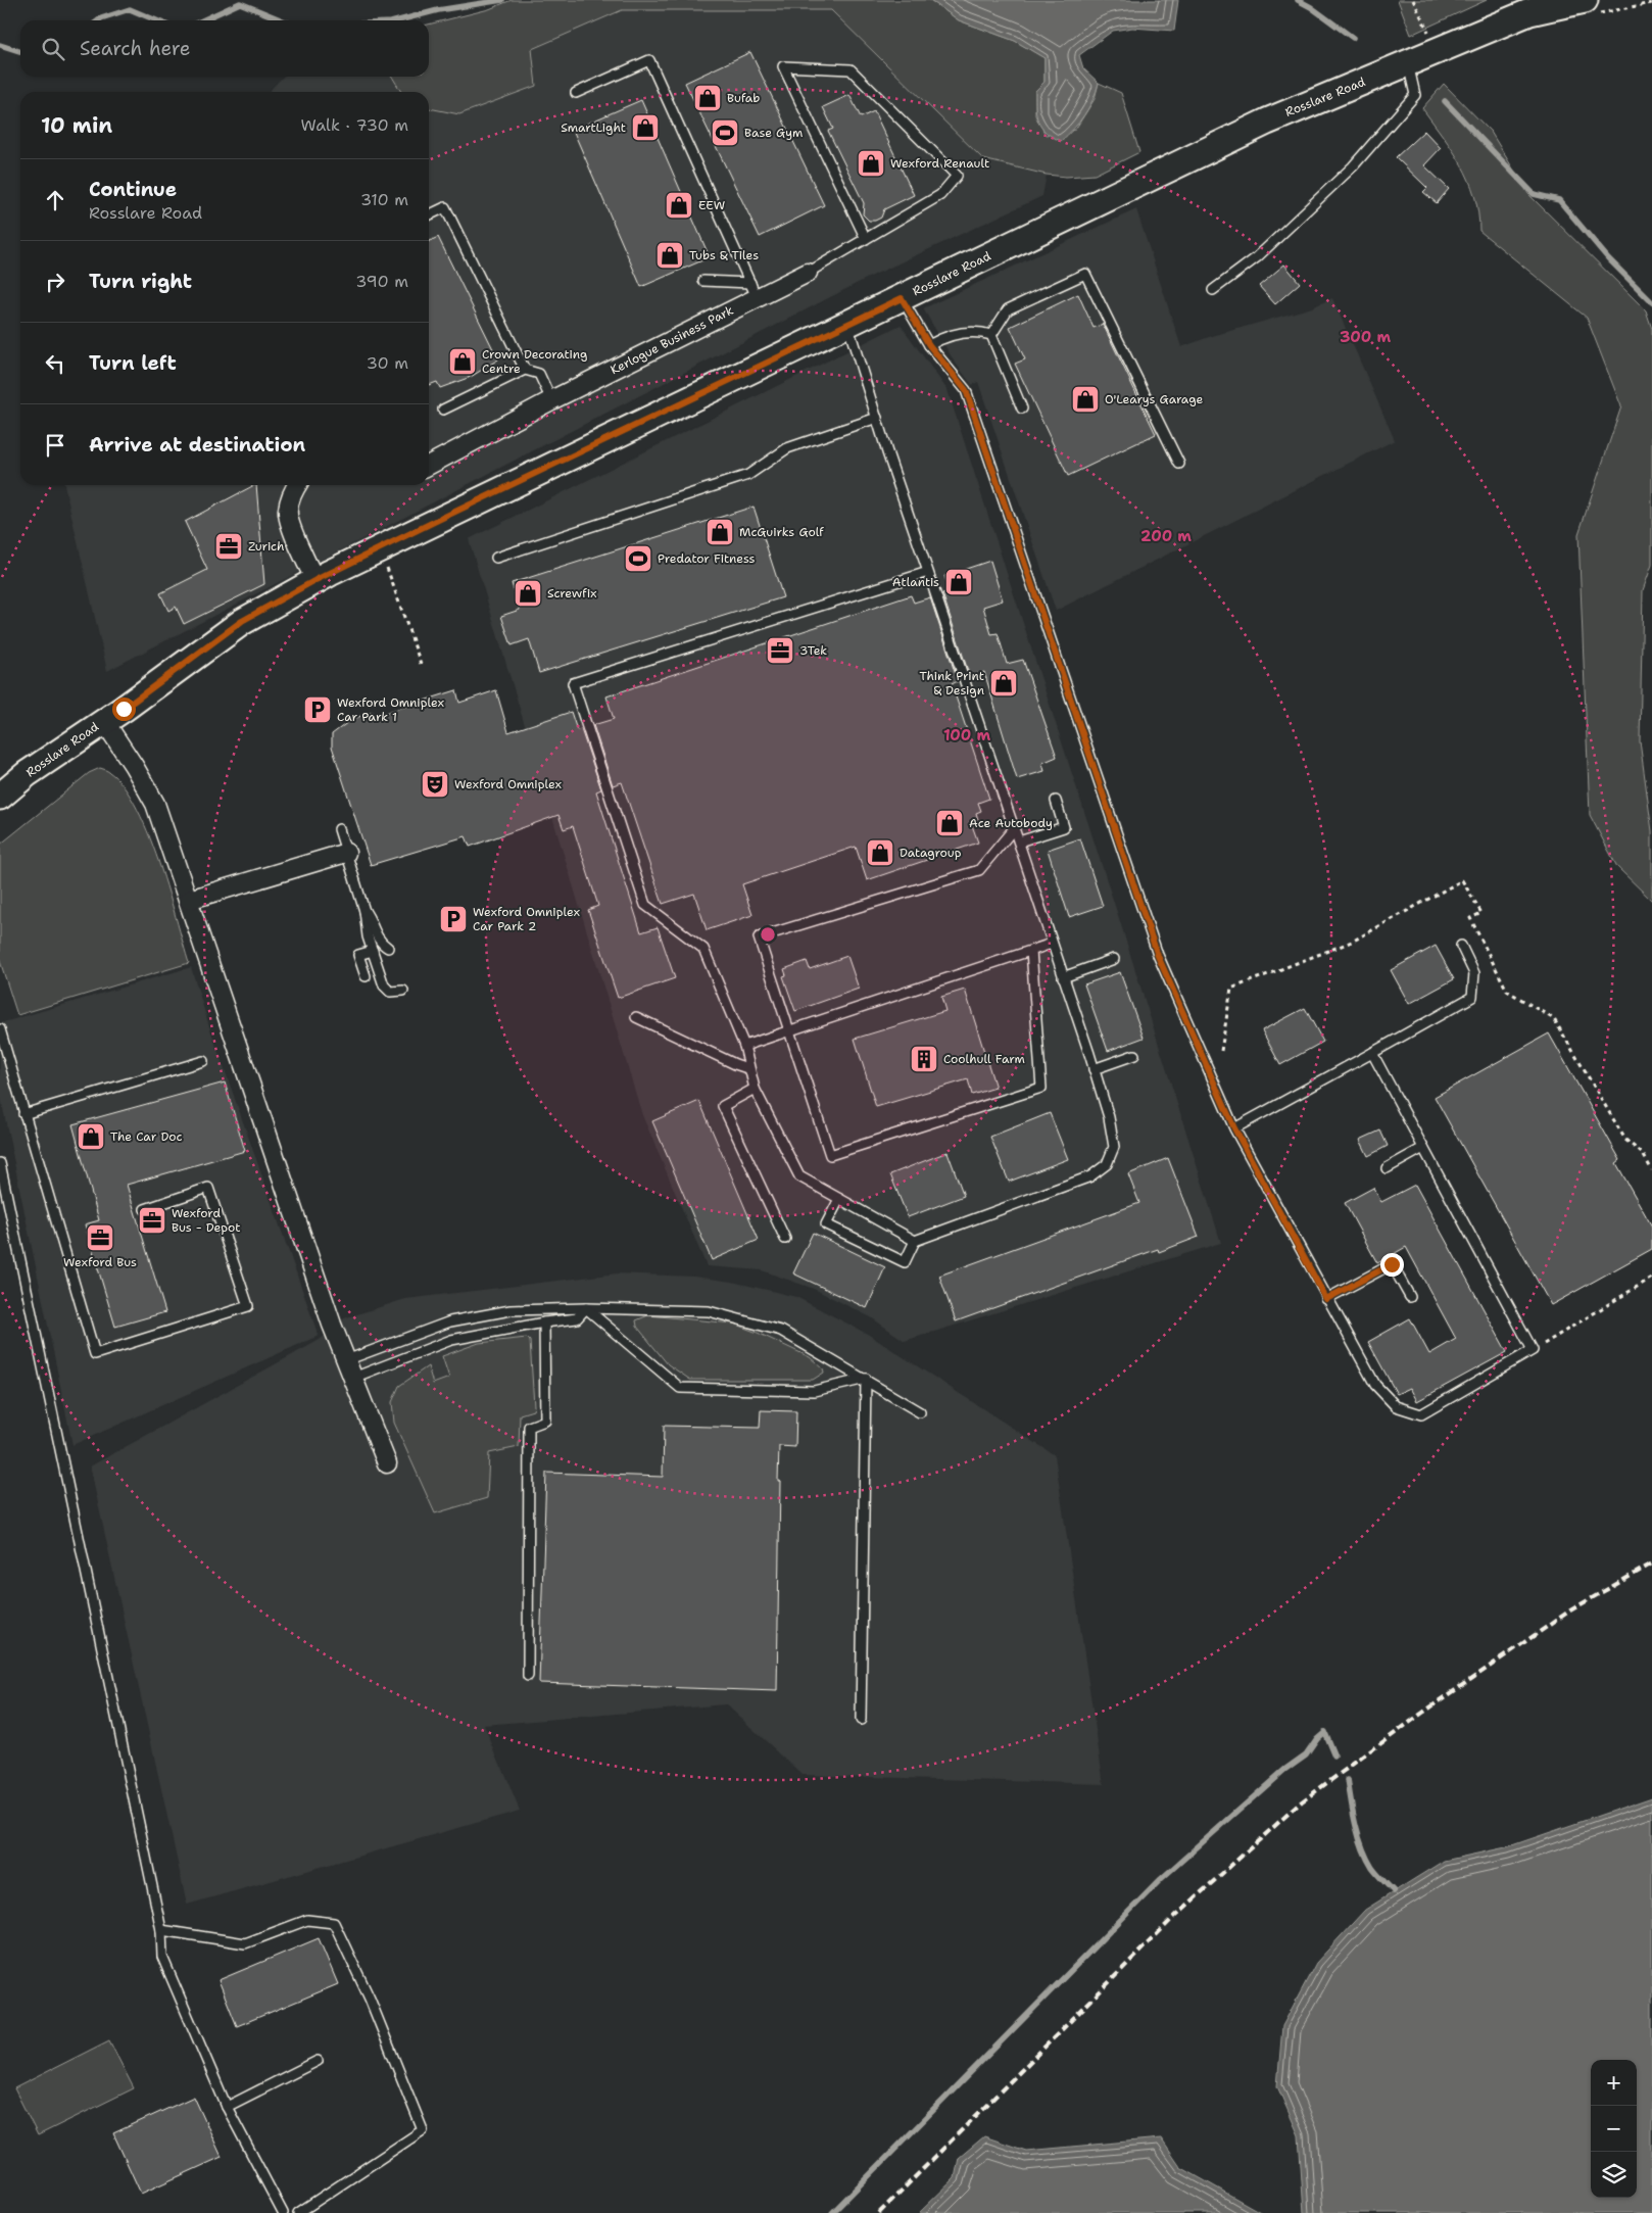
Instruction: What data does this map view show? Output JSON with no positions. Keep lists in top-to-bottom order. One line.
{"streets":{"main road":["Rosslare Road"],"street":["Kerlogue Business Park"]},"places":{"shop":["Bufab","SmartLight","Wexford Renault","EEW","Tubs & Tiles","Crown Decorating Centre","O'Learys Garage","McGuirks Golf","Atlantis","Screwfix","Think Print & Design","Ace Autobody","Datagroup","The Car Doc"],"sports":["Base Gym","Predator Fitness"],"office":["Zurich","3Tek","Wexford Bus - Depot","Wexford Bus"],"parking":["Wexford Omniplex Car Park 1","Wexford Omniplex Car Park 2"],"theatre":["Wexford Omniplex"],"building":["Coolhull Farm"]},"page":{"search":"Search here","heading":["10 min","Walk · 730 m"],"list":[["Continue","Rosslare Road","310 m"],["Turn right","390 m"],["Turn left","30 m"],"Arrive at destination"],"map_buttons":["+","−"]},"rings":["300 m","200 m","100 m"]}
